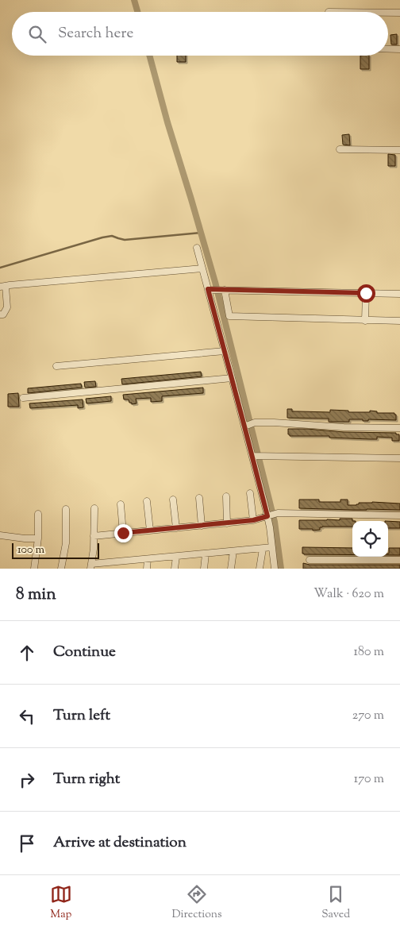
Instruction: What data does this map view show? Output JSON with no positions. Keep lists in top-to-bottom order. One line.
{"scale_bar":"100 m","page":{"search":"Search here","scale":"100 m","heading":["8 min","Walk · 620 m"],"list":[["Continue","180 m"],["Turn left","270 m"],["Turn right","170 m"],"Arrive at destination"],"nav":["Map","Directions","Saved"]}}
